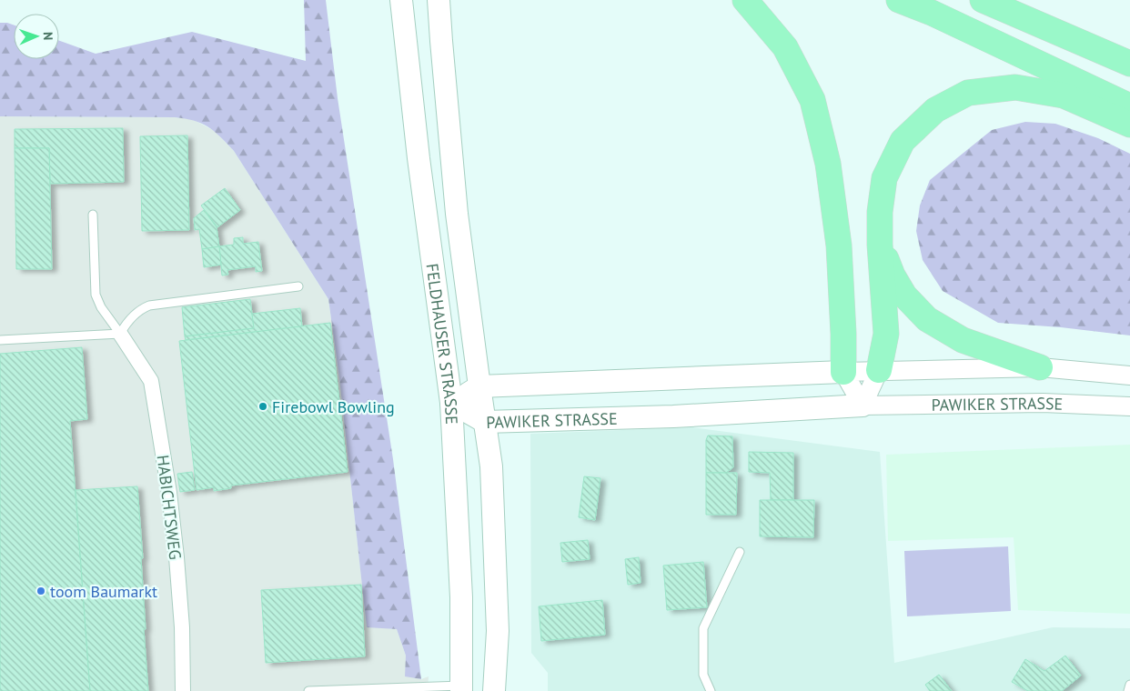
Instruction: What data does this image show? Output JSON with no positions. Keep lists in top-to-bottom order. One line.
{"streets":{"main road":["FELDHAUSER STRASSE","PAWIKER STRASSE"],"street":["HABICHTSWEG"]},"crossings":[["FELDHAUSER STRASSE","PAWIKER STRASSE"]],"places":["Firebowl Bowling","toom Baumarkt"],"north":"right"}
